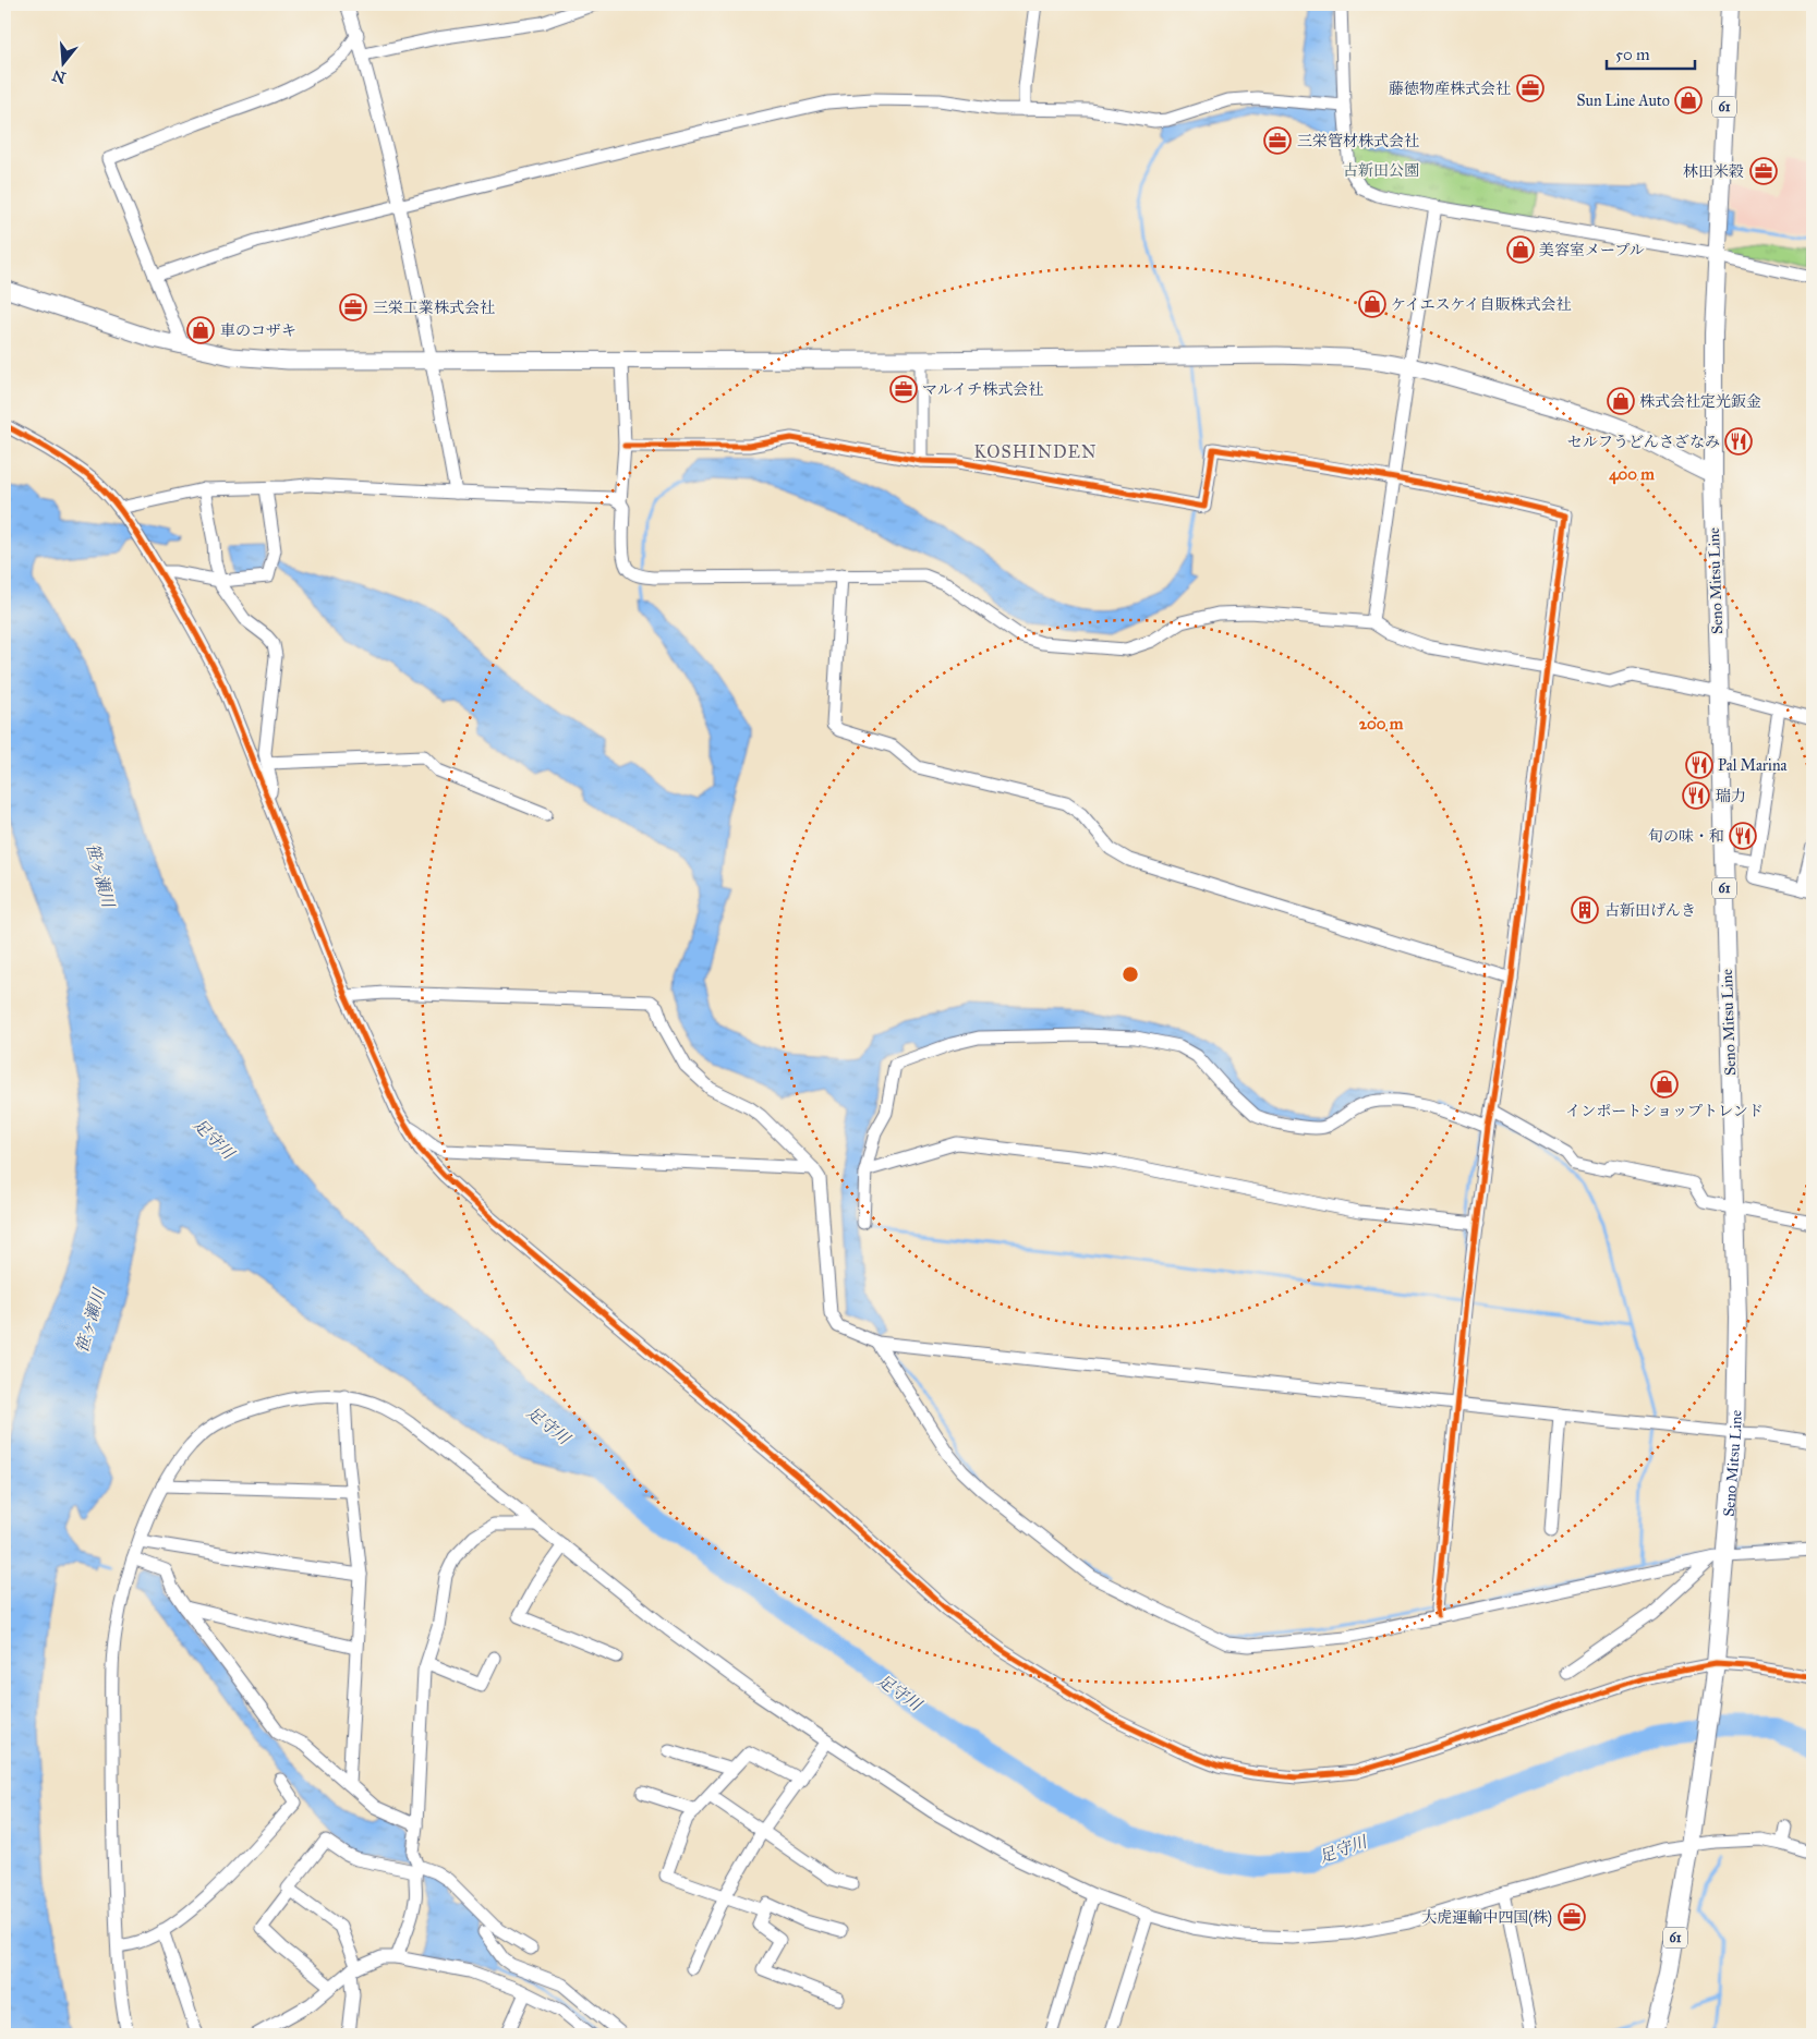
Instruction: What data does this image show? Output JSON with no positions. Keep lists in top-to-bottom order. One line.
{"streets":{"main road":["61","Seno Mitsu Line"]},"districts":["KOSHINDEN"],"water":["笹ヶ瀬川","足守川"],"parks":["古新田公園"],"places":{"office":["藤徳物産株式会社","三栄管材株式会社","林田米穀","三栄工業株式会社","マルイチ株式会社","大虎運輸中四国(株)"],"shop":["Sun Line Auto","美容室メープル","ケイエスケイ自販株式会社","車のコザキ","株式会社定光鈑金","インポートショップトレンド"],"restaurant":["セルフうどんさざなみ","Pal Marina","瑞力","旬の味・和"],"building":["古新田げんき"]},"scale_bar":"50 m","north":"bottom","rings":["400 m","200 m"]}
